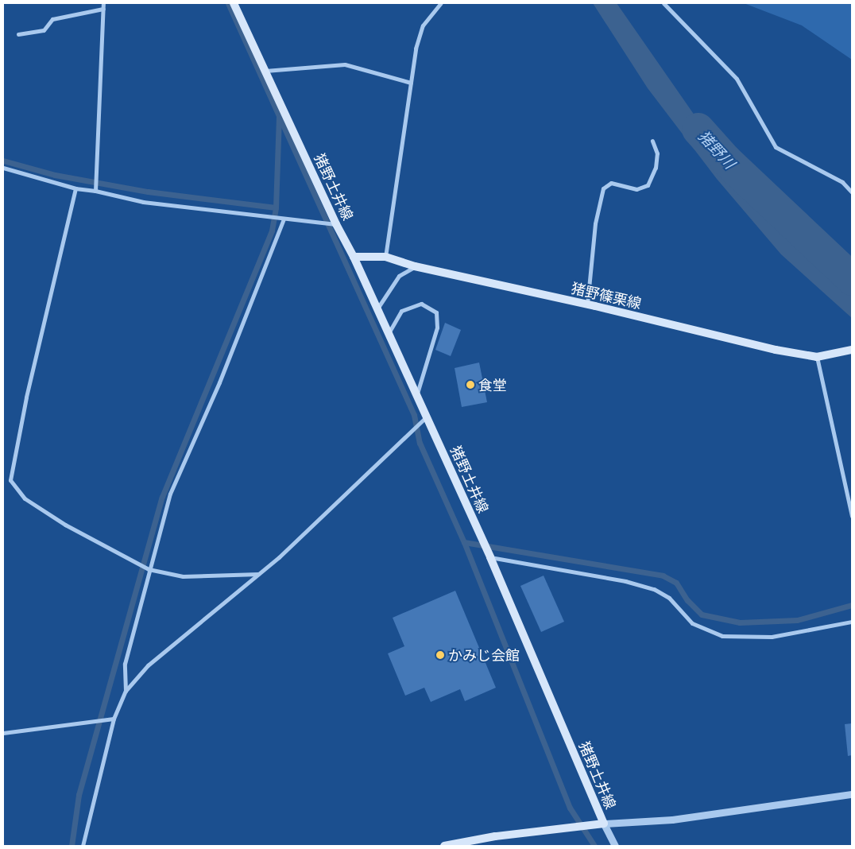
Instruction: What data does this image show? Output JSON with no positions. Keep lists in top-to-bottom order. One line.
{"streets":{"main road":["猪野土井線","猪野篠栗線"]},"crossings":[["猪野土井線","猪野篠栗線"]],"water":["猪野川"],"places":["食堂","かみじ会館"]}
